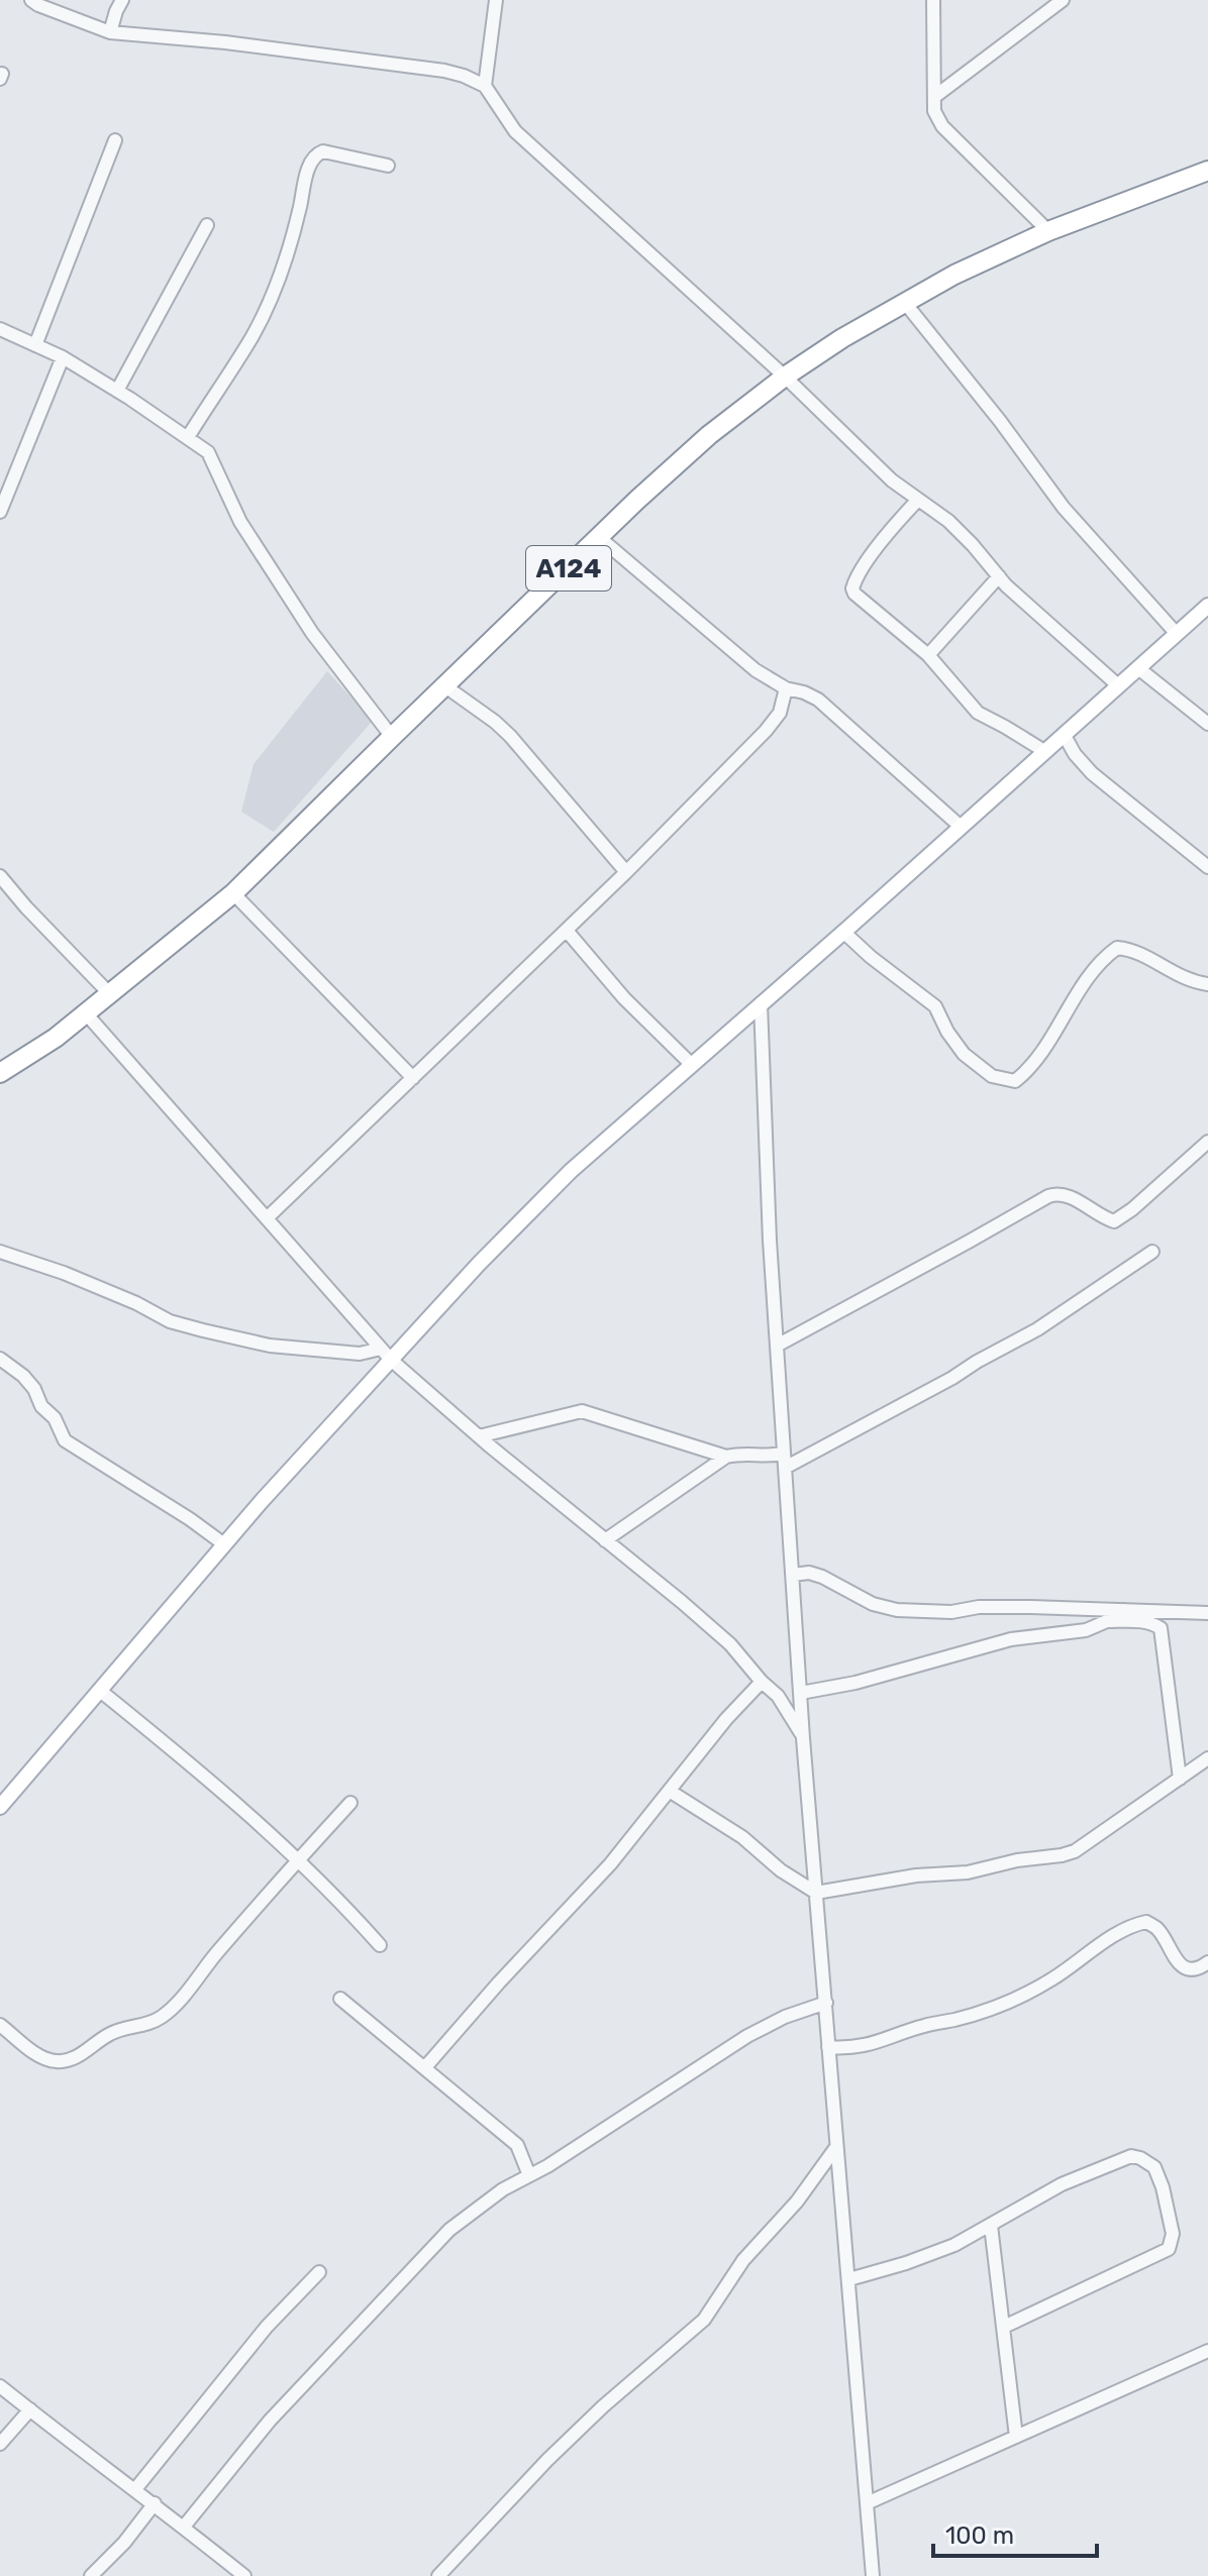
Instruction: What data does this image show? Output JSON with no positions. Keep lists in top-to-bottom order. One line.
{"streets":{"highway":["A124"]},"scale_bar":"100 m"}
